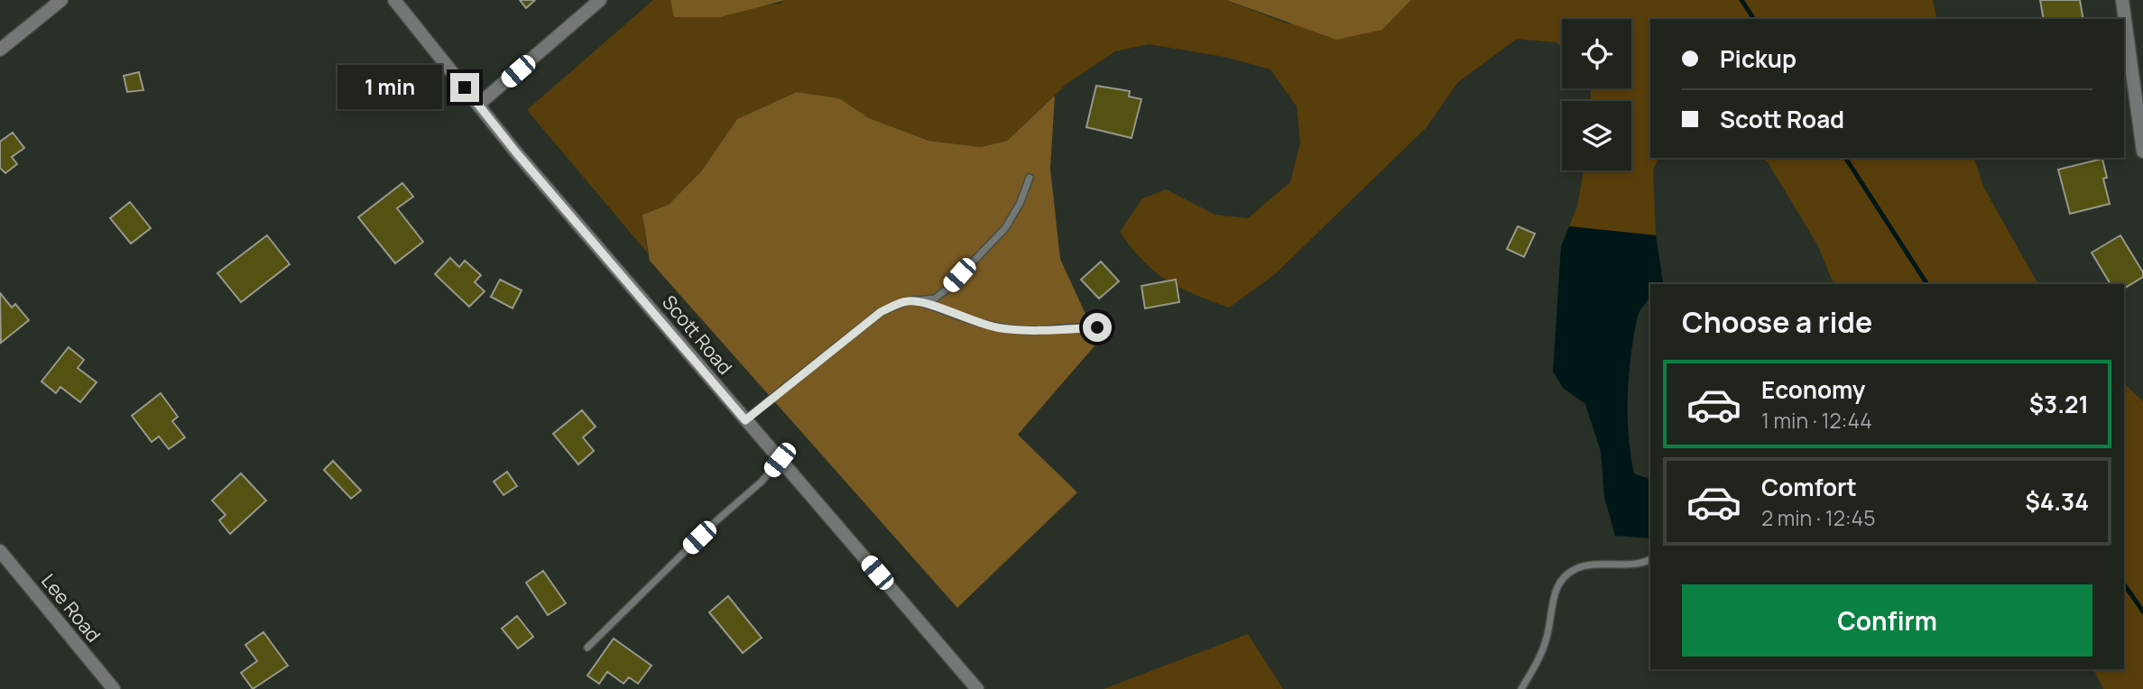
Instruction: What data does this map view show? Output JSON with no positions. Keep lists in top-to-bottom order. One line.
{"streets":{"street":["Scott Road","Lee Road"]},"page":{"banner":["Pickup","Scott Road"],"bubble":"1 min","heading":"Choose a ride","list":[{"name":"Economy","note":"1 min · 12:44","value":"$3.21"},{"name":"Comfort","note":"2 min · 12:45","value":"$4.34"}],"buttons":"Confirm"}}
